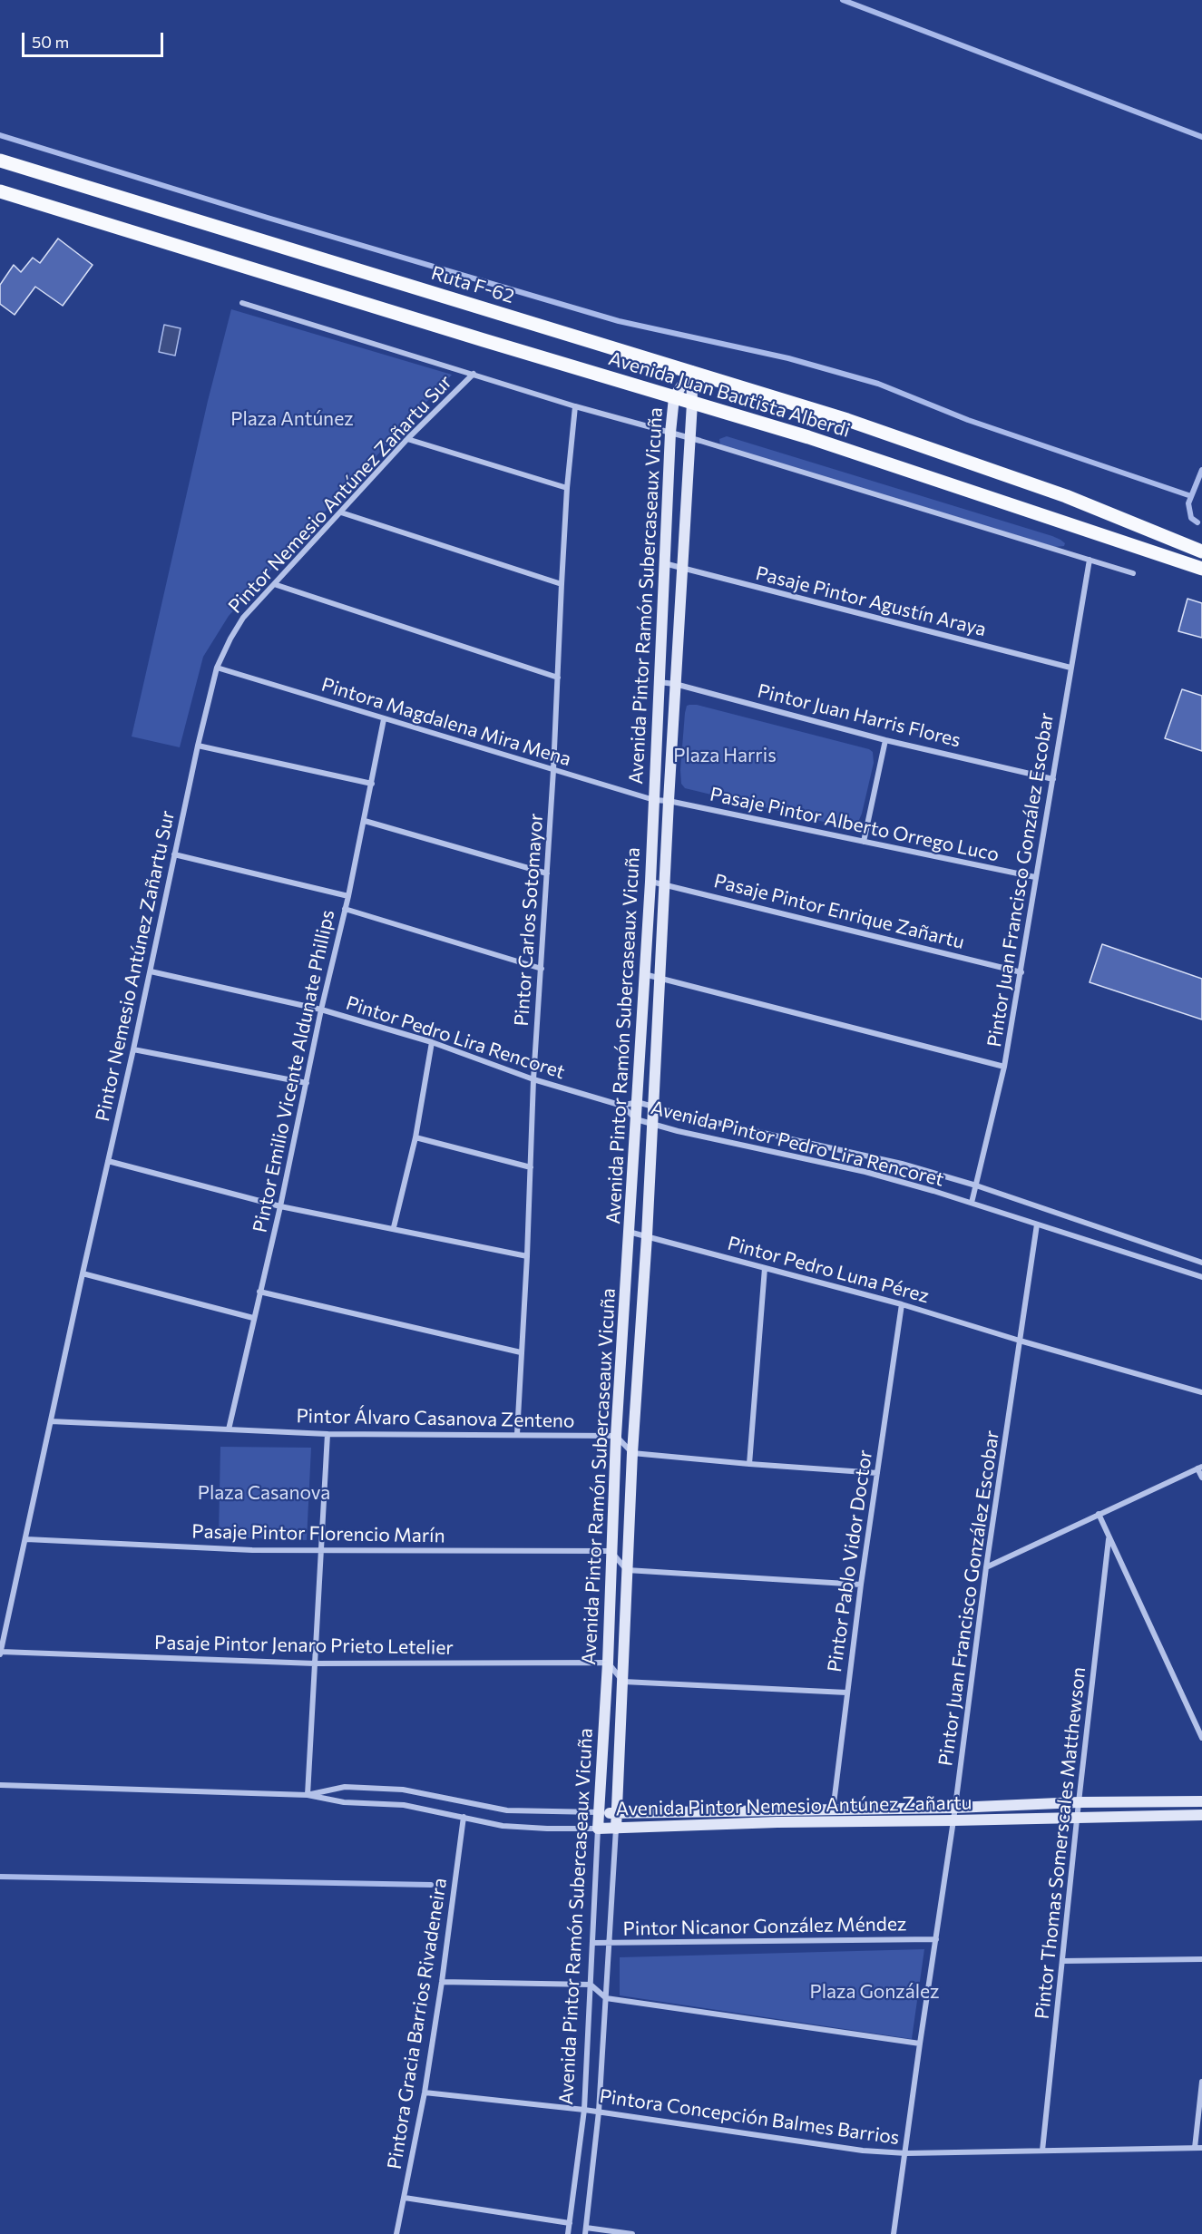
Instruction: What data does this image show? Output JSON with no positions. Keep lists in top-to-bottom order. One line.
{"streets":{"main road":["Ruta F-62","Avenida Juan Bautista Alberdi"],"street":["Pintor Nemesio Antúnez Zañartu Sur","Avenida Pintor Ramón Subercaseaux Vicuña","Pasaje Pintor Agustín Araya","Pintor Juan Harris Flores","Pintora Magdalena Mira Mena","Pasaje Pintor Alberto Orrego Luco","Pintor Juan Francisco González Escobar","Pasaje Pintor Enrique Zañartu","Pintor Carlos Sotomayor","Pintor Pedro Lira Rencoret","Pintor Emilio Vicente Aldunate Phillips","Avenida Pintor Pedro Lira Rencoret","Pintor Pedro Luna Pérez","Pintor Álvaro Casanova Zenteno","Pasaje Pintor Florencio Marín","Pintor Pablo Vidor Doctor","Pasaje Pintor Jenaro Prieto Letelier","Avenida Pintor Nemesio Antúnez Zañartu","Pintor Thomas Somerscales Matthewson","Pintor Nicanor González Méndez","Pintora Gracia Barrios Rivadeneira","Pintora Concepción Balmes Barrios"]},"crossings":[["Ruta F-62","Avenida Pintor Ramón Subercaseaux Vicuña"],["Avenida Juan Bautista Alberdi","Avenida Pintor Ramón Subercaseaux Vicuña"],["Pintor Nemesio Antúnez Zañartu Sur","Pintora Magdalena Mira Mena"],["Pintor Nemesio Antúnez Zañartu Sur","Pintor Pedro Lira Rencoret"],["Pintor Nemesio Antúnez Zañartu Sur","Pintor Álvaro Casanova Zenteno"],["Pintor Nemesio Antúnez Zañartu Sur","Pasaje Pintor Florencio Marín"],["Pintor Nemesio Antúnez Zañartu Sur","Pasaje Pintor Jenaro Prieto Letelier"],["Avenida Pintor Ramón Subercaseaux Vicuña","Pasaje Pintor Agustín Araya"],["Avenida Pintor Ramón Subercaseaux Vicuña","Pintor Juan Harris Flores"],["Avenida Pintor Ramón Subercaseaux Vicuña","Pintora Magdalena Mira Mena"],["Avenida Pintor Ramón Subercaseaux Vicuña","Pasaje Pintor Alberto Orrego Luco"],["Avenida Pintor Ramón Subercaseaux Vicuña","Pasaje Pintor Enrique Zañartu"],["Avenida Pintor Ramón Subercaseaux Vicuña","Avenida Pintor Pedro Lira Rencoret"],["Avenida Pintor Ramón Subercaseaux Vicuña","Pintor Pedro Luna Pérez"],["Avenida Pintor Ramón Subercaseaux Vicuña","Pintor Álvaro Casanova Zenteno"],["Avenida Pintor Ramón Subercaseaux Vicuña","Pasaje Pintor Florencio Marín"],["Avenida Pintor Ramón Subercaseaux Vicuña","Pasaje Pintor Jenaro Prieto Letelier"],["Avenida Pintor Ramón Subercaseaux Vicuña","Avenida Pintor Nemesio Antúnez Zañartu"],["Avenida Pintor Ramón Subercaseaux Vicuña","Pintor Nicanor González Méndez"],["Avenida Pintor Ramón Subercaseaux Vicuña","Pintora Concepción Balmes Barrios"],["Pasaje Pintor Agustín Araya","Pintor Juan Francisco González Escobar"],["Pintor Juan Harris Flores","Pintor Juan Francisco González Escobar"],["Pintora Magdalena Mira Mena","Pasaje Pintor Alberto Orrego Luco"],["Pintora Magdalena Mira Mena","Pintor Carlos Sotomayor"],["Pintora Magdalena Mira Mena","Pintor Emilio Vicente Aldunate Phillips"],["Pasaje Pintor Alberto Orrego Luco","Pintor Juan Francisco González Escobar"],["Pintor Juan Francisco González Escobar","Pasaje Pintor Enrique Zañartu"],["Pintor Juan Francisco González Escobar","Avenida Pintor Pedro Lira Rencoret"],["Pintor Juan Francisco González Escobar","Pintor Pedro Luna Pérez"],["Pintor Juan Francisco González Escobar","Avenida Pintor Nemesio Antúnez Zañartu"],["Pintor Juan Francisco González Escobar","Pintor Nicanor González Méndez"],["Pintor Juan Francisco González Escobar","Pintora Concepción Balmes Barrios"],["Pintor Carlos Sotomayor","Pintor Pedro Lira Rencoret"],["Pintor Carlos Sotomayor","Pintor Álvaro Casanova Zenteno"],["Pintor Pedro Lira Rencoret","Pintor Emilio Vicente Aldunate Phillips"],["Pintor Pedro Lira Rencoret","Avenida Pintor Pedro Lira Rencoret"],["Pintor Emilio Vicente Aldunate Phillips","Pintor Álvaro Casanova Zenteno"],["Pintor Pedro Luna Pérez","Pintor Pablo Vidor Doctor"],["Pintor Pablo Vidor Doctor","Avenida Pintor Nemesio Antúnez Zañartu"],["Avenida Pintor Nemesio Antúnez Zañartu","Pintor Thomas Somerscales Matthewson"],["Avenida Pintor Nemesio Antúnez Zañartu","Pintora Gracia Barrios Rivadeneira"],["Pintor Thomas Somerscales Matthewson","Pintora Concepción Balmes Barrios"],["Pintora Gracia Barrios Rivadeneira","Pintora Concepción Balmes Barrios"]],"parks":["Plaza Antúnez","Plaza Harris","Plaza Casanova","Plaza González"],"scale_bar":"50 m"}
